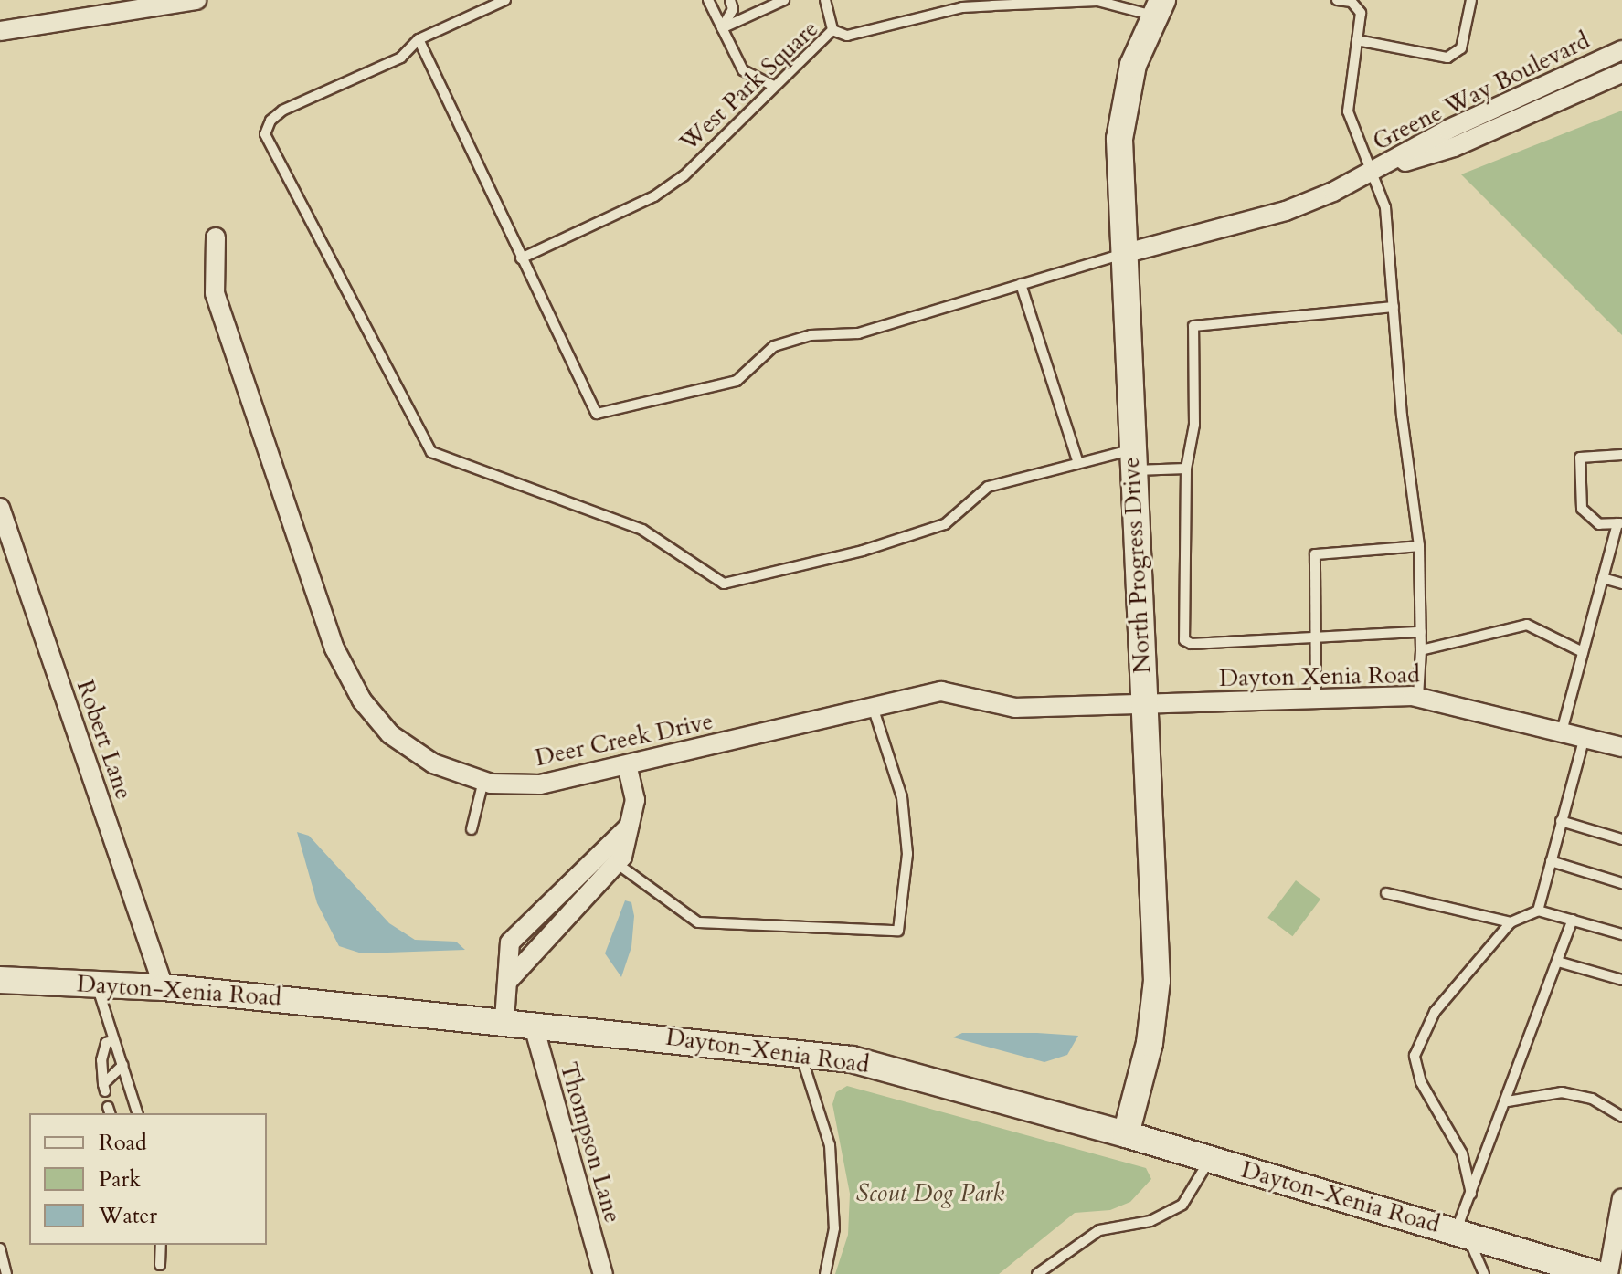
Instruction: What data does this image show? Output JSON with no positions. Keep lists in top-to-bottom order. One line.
{"streets":{"main road":["North Progress Drive","Dayton-Xenia Road"],"street":["Greene Way Boulevard","Dayton Xenia Road","Robert Lane","Deer Creek Drive","Thompson Lane"],"lane":["West Park Square"]},"crossings":[["West Park Square","North Progress Drive"],["North Progress Drive","Dayton Xenia Road"],["North Progress Drive","Deer Creek Drive"],["North Progress Drive","Dayton-Xenia Road"],["Dayton Xenia Road","Deer Creek Drive"],["Robert Lane","Dayton-Xenia Road"],["Dayton-Xenia Road","Thompson Lane"]],"parks":["Scout Dog Park"],"legend":["Road","Park","Water"]}
